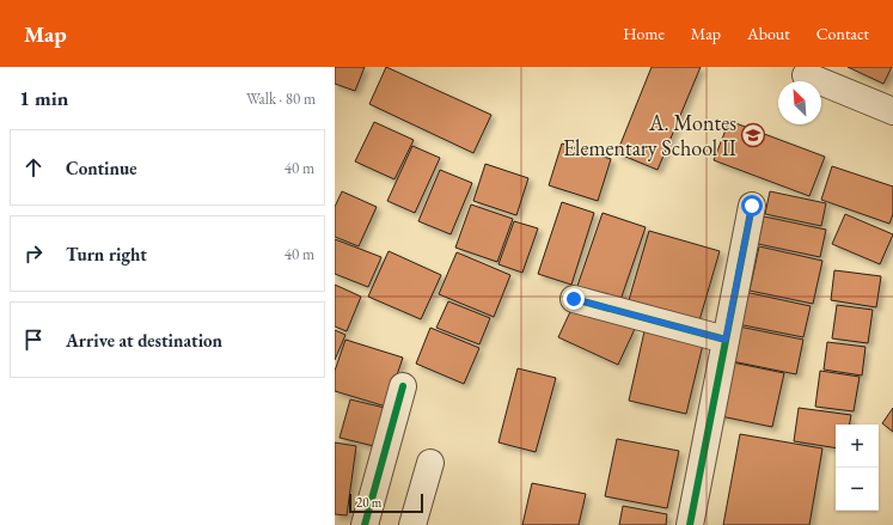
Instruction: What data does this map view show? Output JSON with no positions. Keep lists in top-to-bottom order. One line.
{"places":{"school or university":["A. Montes Elementary School II"]},"scale_bar":"20 m","north":"top left","page":{"header":"Map","nav":["Home","Map","About","Contact"],"heading":["1 min","Walk · 80 m"],"list":[["Continue","40 m"],["Turn right","40 m"],"Arrive at destination"],"map_buttons":["+","−"],"scale":"20 m"}}
